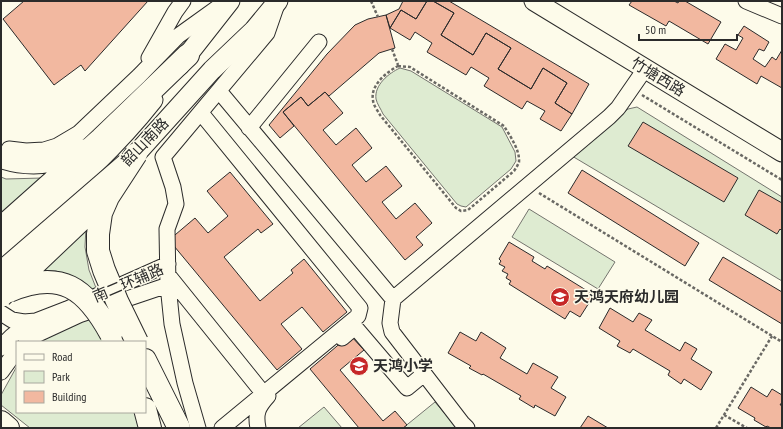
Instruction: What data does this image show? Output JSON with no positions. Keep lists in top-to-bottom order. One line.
{"streets":{"main road":["竹塘西路","韶山南路"],"street":["南二环辅路"]},"places":{"school or university":["天鸿天府幼儿园","天鸿小学"]},"legend":["Road","Park","Building"],"scale_bar":"50 m"}
